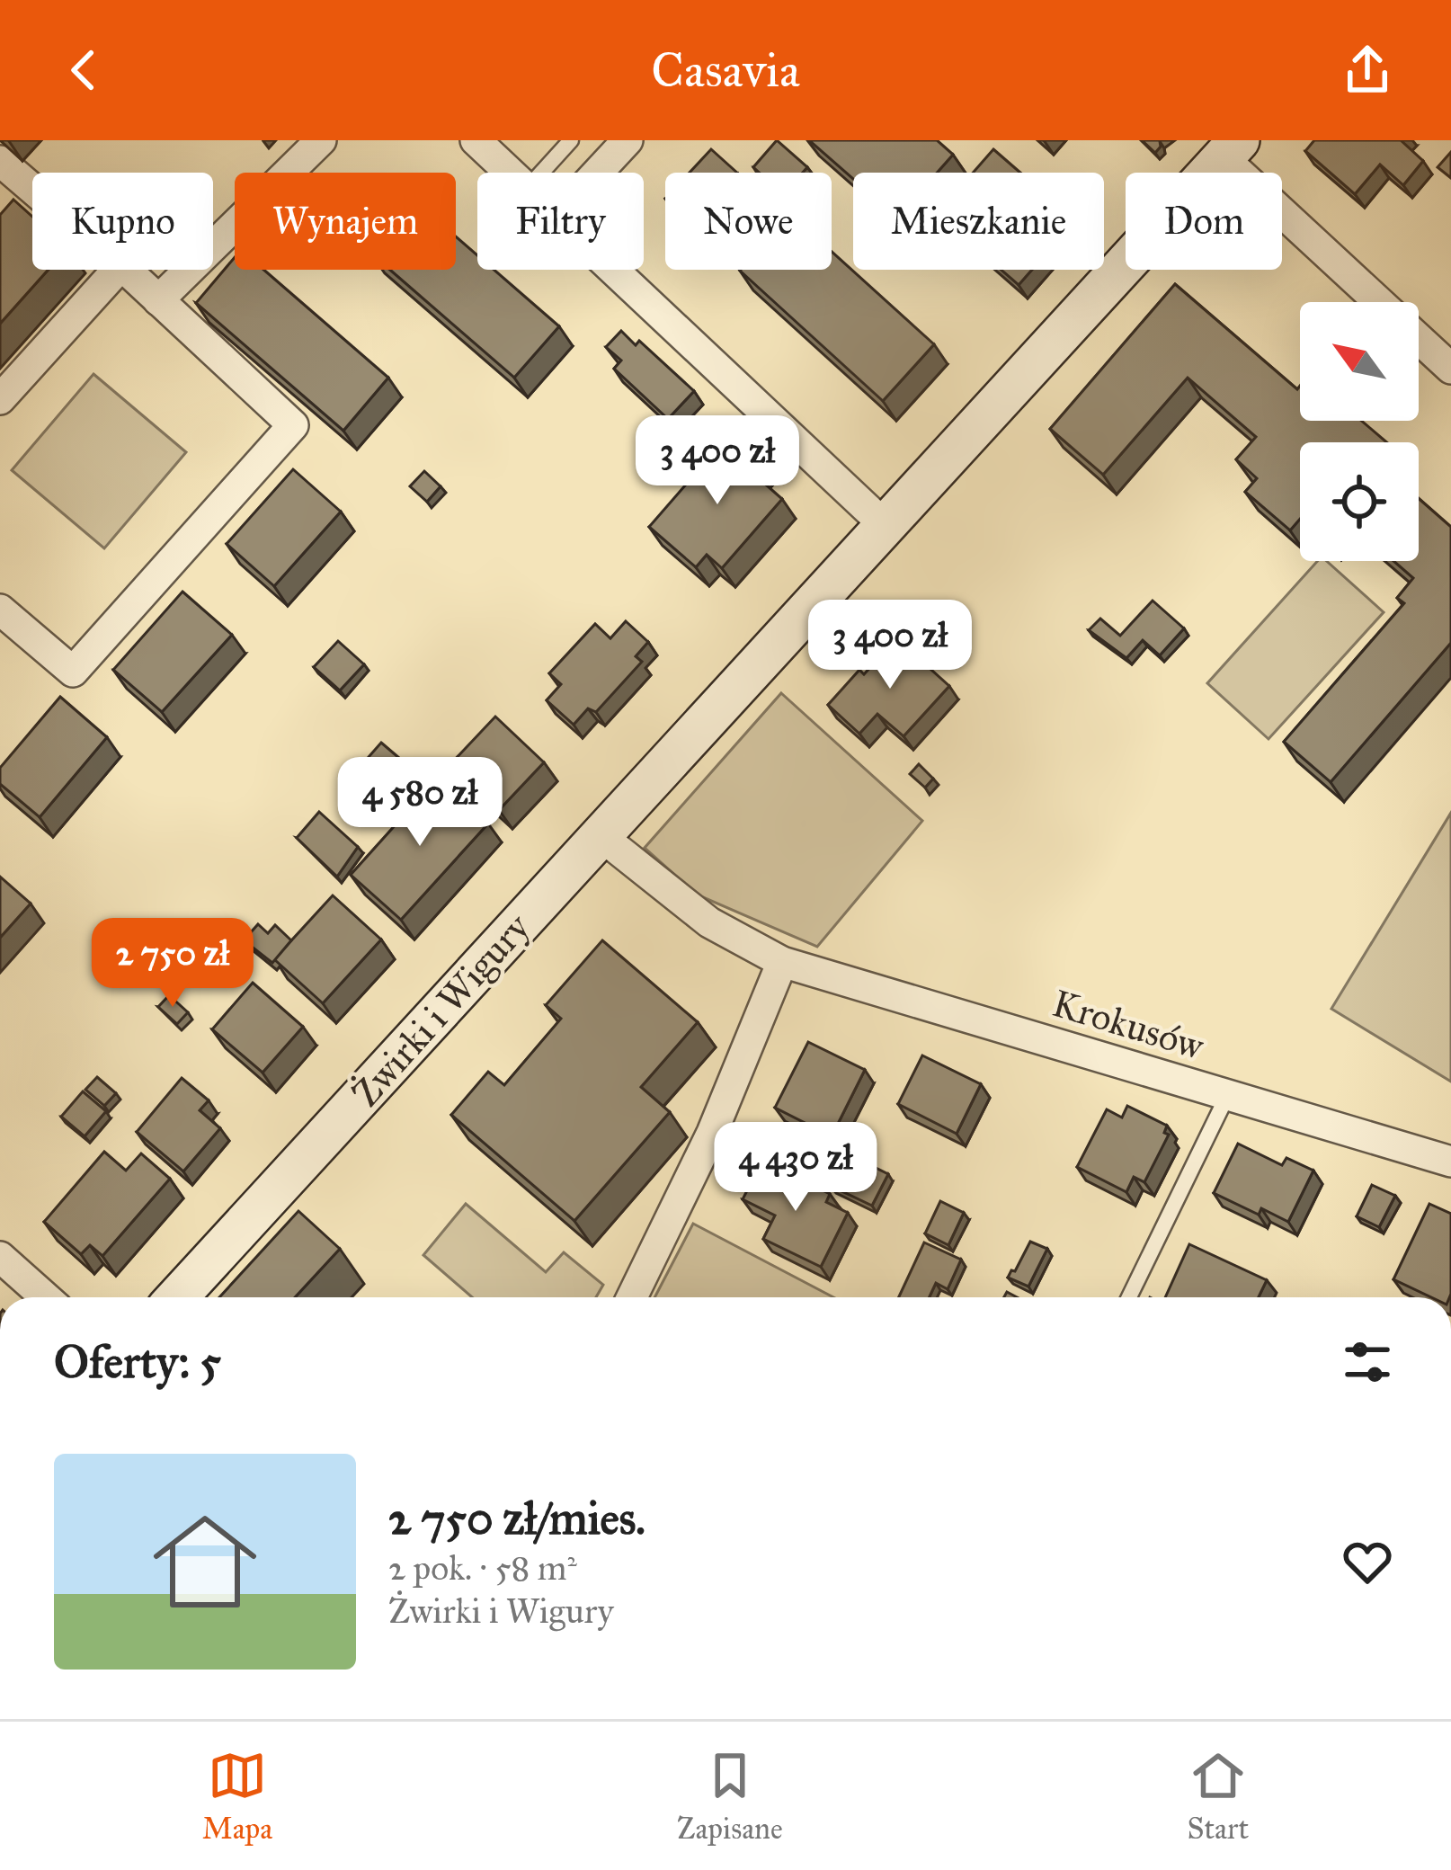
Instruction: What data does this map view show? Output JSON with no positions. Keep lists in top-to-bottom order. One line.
{"streets":{"street":["Żwirki i Wigury","Krokusów"]},"crossings":[["Żwirki i Wigury","Krokusów"]],"north":"top left","page":{"header":"Casavia","chip":["Kupno","Wynajem","Filtry","Nowe","Mieszkanie","Dom"],"price":["3 400 zł","3 400 zł","4 580 zł","2 750 zł","4 430 zł"],"heading":"Oferty: 5","list":[{"name":"2 750 zł/mies.","note":"2 pok. · 58 m² · Żwirki i Wigury"}],"tabs":["Mapa","Zapisane","Start"]}}
